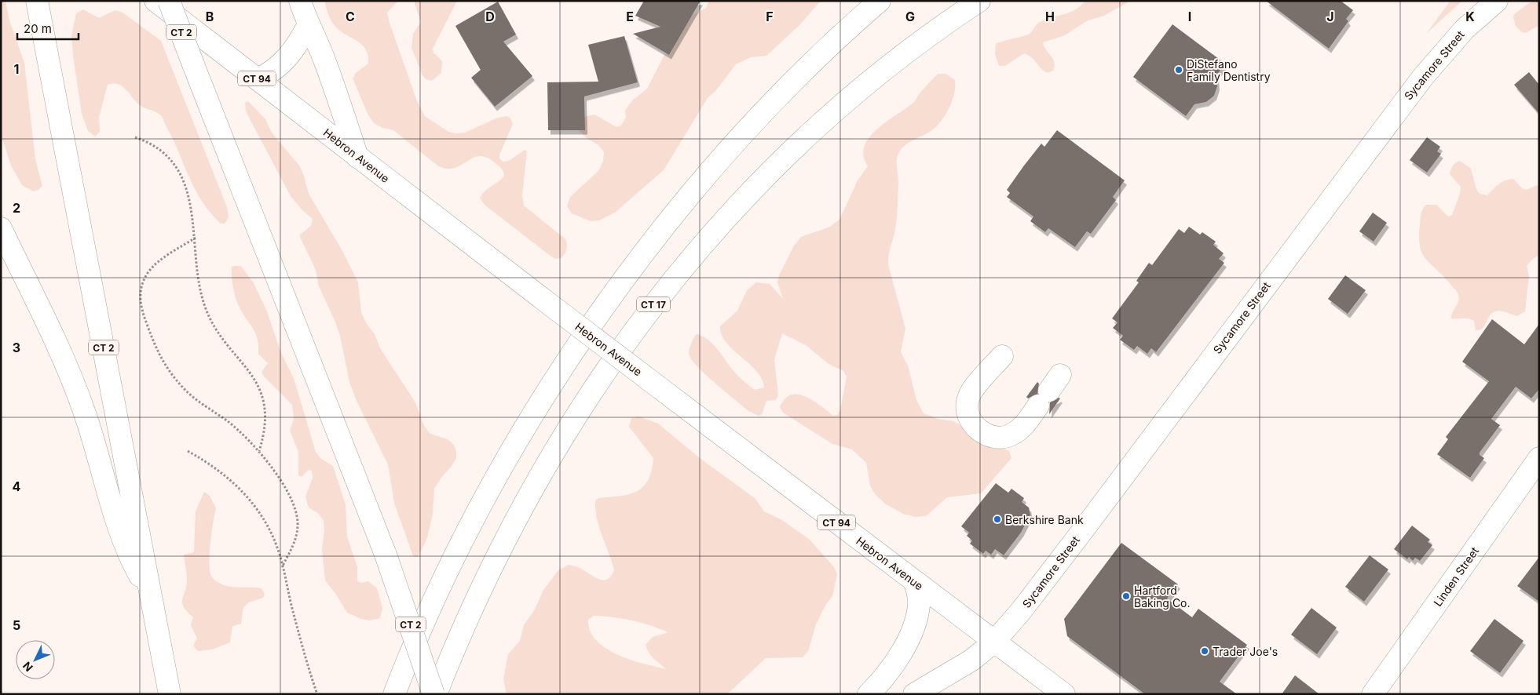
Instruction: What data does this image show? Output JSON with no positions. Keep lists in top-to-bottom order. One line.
{"streets":{"main road":["CT 2","Sycamore Street","CT 94","Hebron Avenue","CT 17","Linden Street"]},"crossings":[["CT 2","CT 17"],["Sycamore Street","Hebron Avenue"]],"places":["DiStefano Family Dentistry","Berkshire Bank","Hartford Baking Co.","Trader Joe's"],"scale_bar":"20 m","north":"bottom left","grid":{"columns":["B","C","D","E","F","G","H","I","J","K"],"rows":["1","2","3","4","5"]}}
